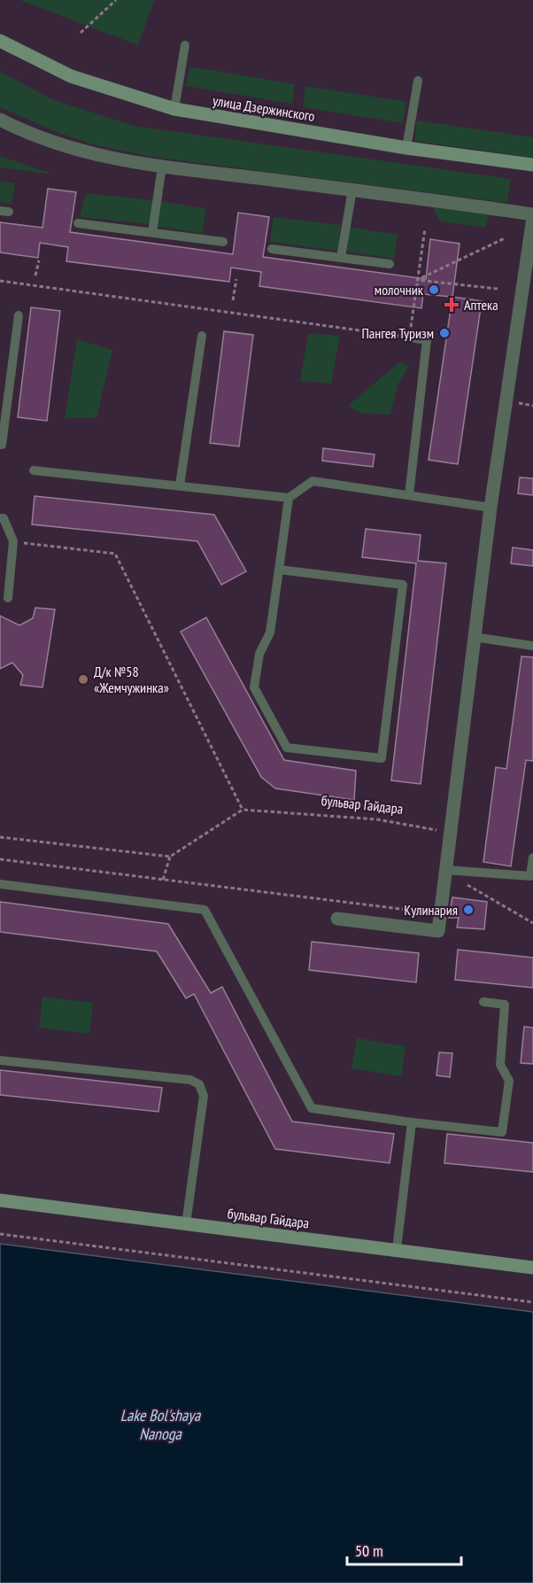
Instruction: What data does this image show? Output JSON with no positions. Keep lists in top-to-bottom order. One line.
{"streets":{"street":["улица Дзержинского","бульвар Гайдара"]},"water":["Lake Bol'shaya Nanoga"],"places":{"other":["молочник","Пангея Туризм","Д/к №58 «Жемчужинка»","Кулинария"],"health":["Аптека"]},"scale_bar":"50 m"}
